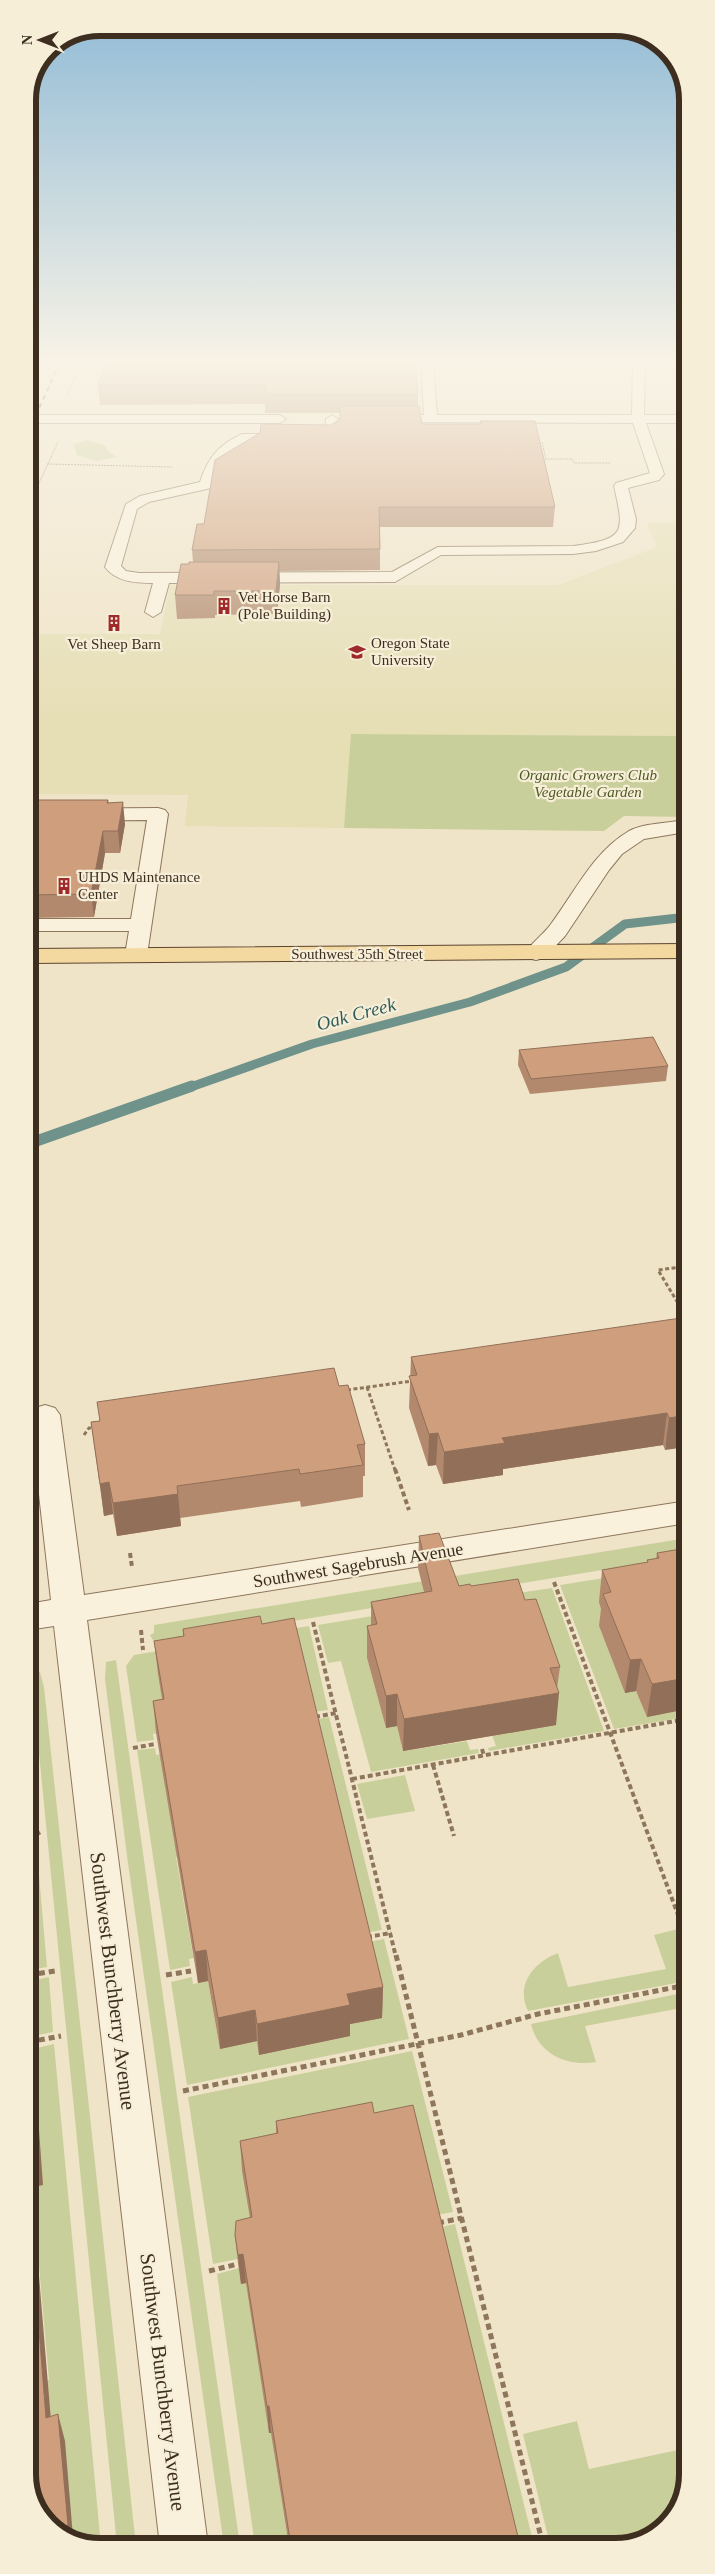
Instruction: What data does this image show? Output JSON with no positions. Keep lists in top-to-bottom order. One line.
{"streets":{"main road":["Southwest 35th Street"],"street":["Southwest Sagebrush Avenue","Southwest Bunchberry Avenue"]},"crossings":[["Southwest Sagebrush Avenue","Southwest Bunchberry Avenue"]],"water":["Oak Creek"],"parks":["Organic Growers Club Vegetable Garden"],"places":{"building":["Vet Horse Barn (Pole Building)","Vet Sheep Barn","UHDS Maintenance Center"],"school or university":["Oregon State University"]},"north":"left"}
